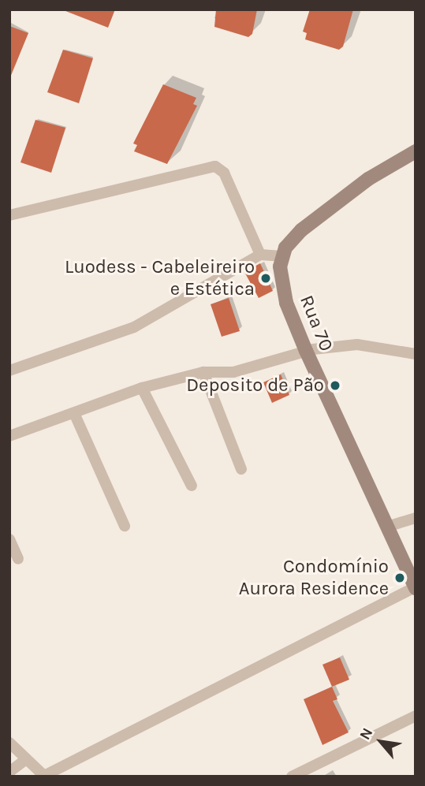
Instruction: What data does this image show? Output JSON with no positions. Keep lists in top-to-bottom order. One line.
{"streets":{"street":["Rua 70"]},"places":["Luodess - Cabeleireiro e Estética","Deposito de Pão","Condomínio Aurora Residence"],"north":"top left"}
